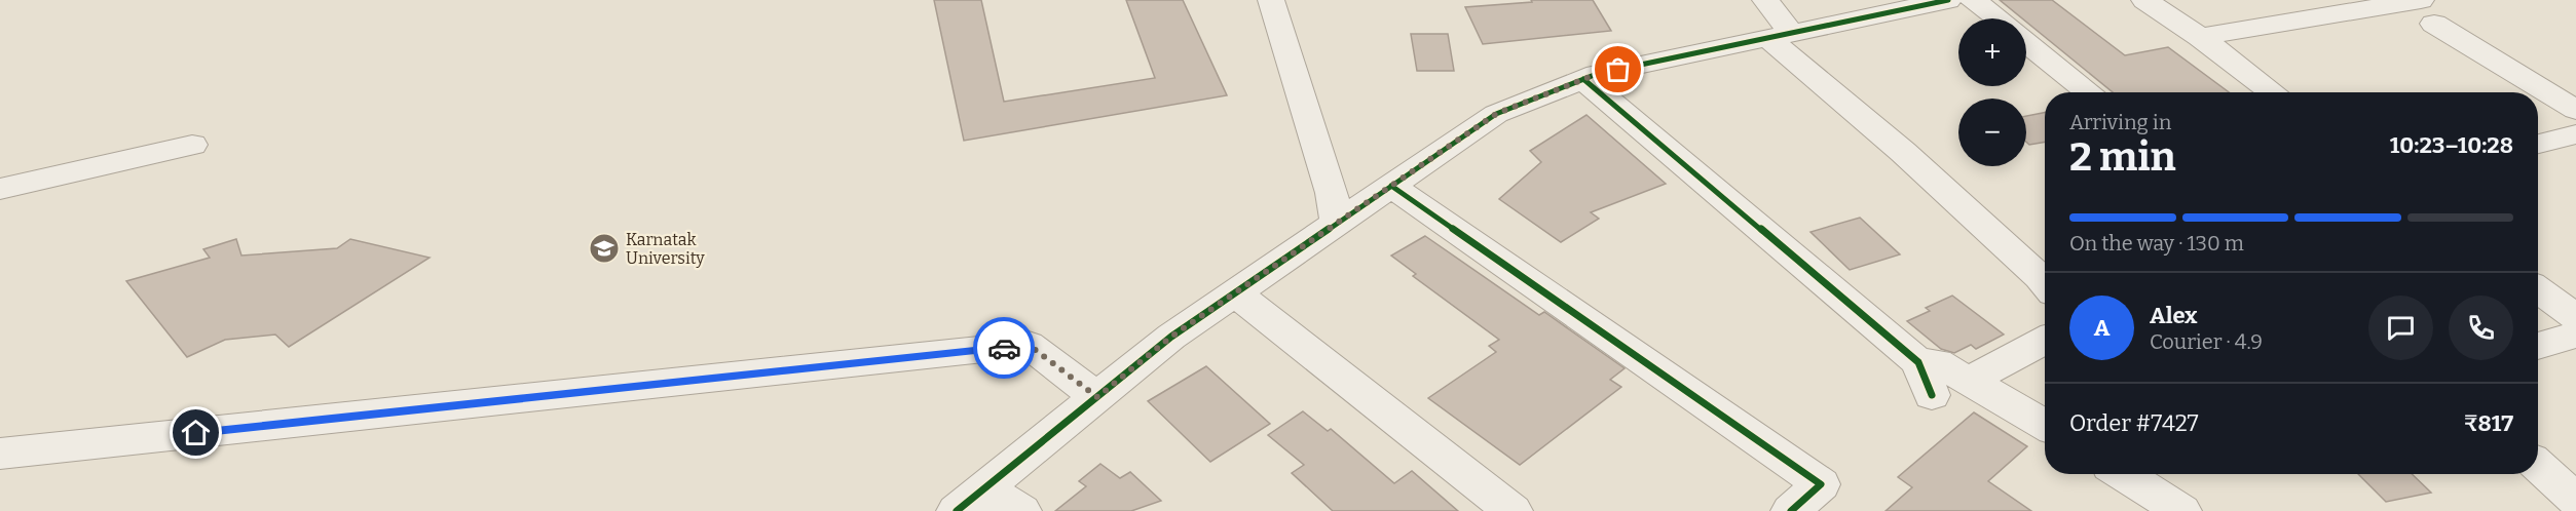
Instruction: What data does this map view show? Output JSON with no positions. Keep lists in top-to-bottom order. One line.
{"places":{"school or university":["Karnatak University"]},"page":{"map_buttons":["+","−"],"heading":["2 min","Arriving in","10:23–10:28"],"panel":["Alex","Courier · 4.9","Order #7427","₹817"],"bar":"On the way · 130 m","round":"A"}}
